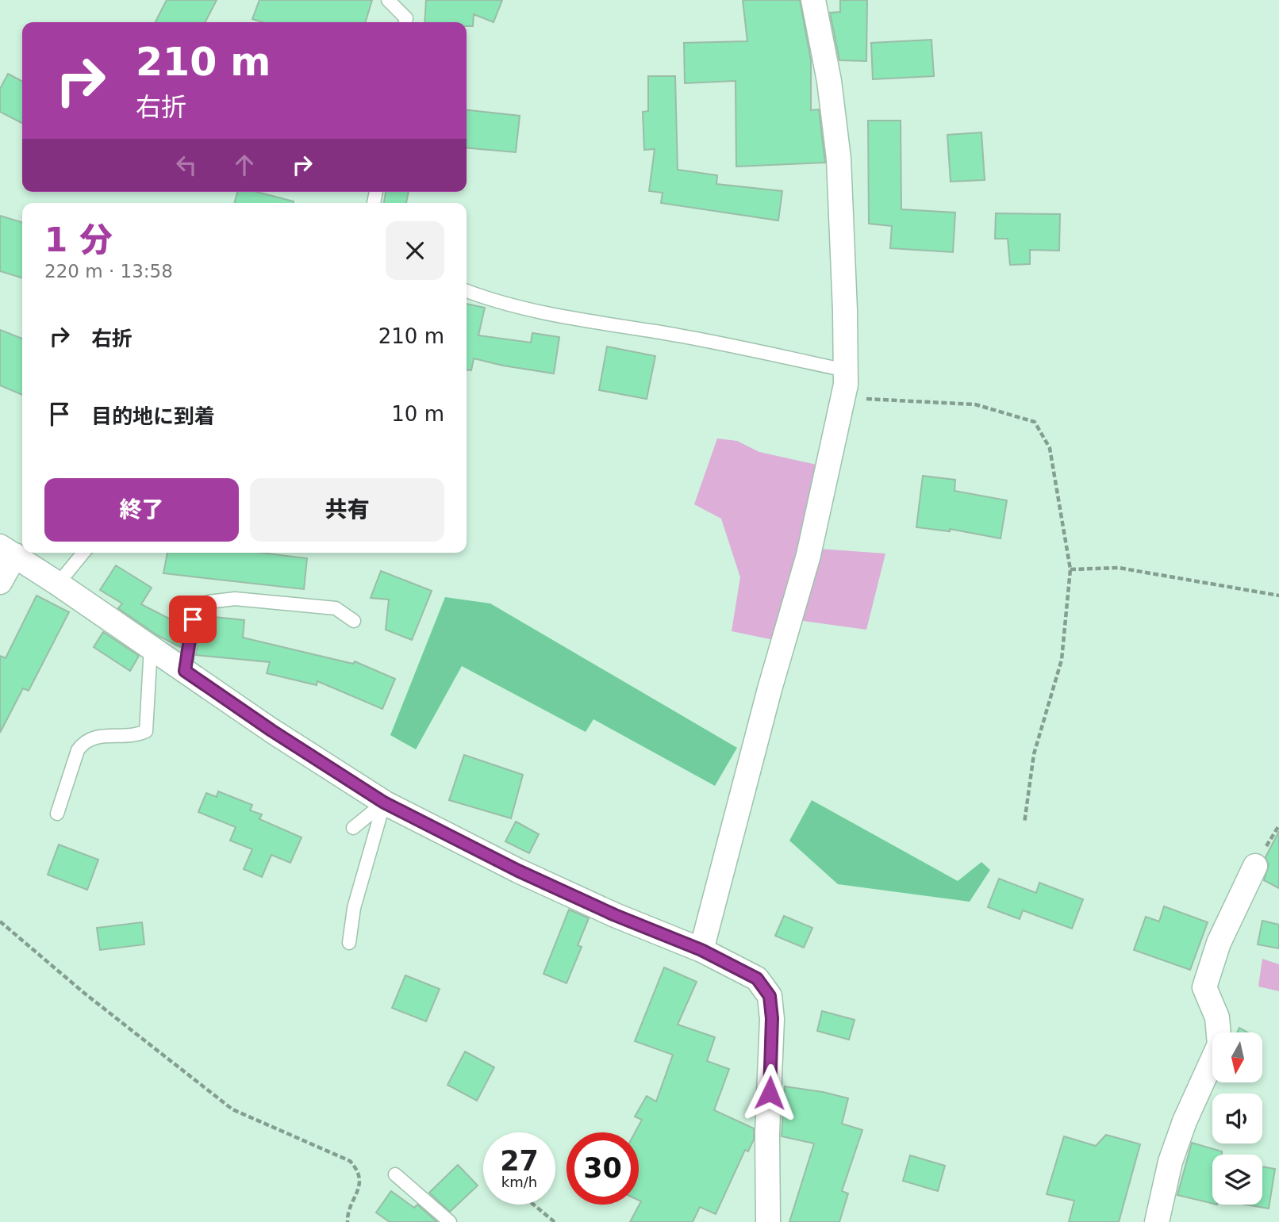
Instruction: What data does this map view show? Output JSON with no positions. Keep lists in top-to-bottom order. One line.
{"north":"bottom","page":{"turn":["210 m","右折"],"heading":["1 分","220 m · 13:58"],"list":[{"name":"右折","value":"210 m"},{"name":"目的地に到着","value":"10 m"}],"buttons":["終了","共有"],"speed":"27 km/h","limit":"30"}}
